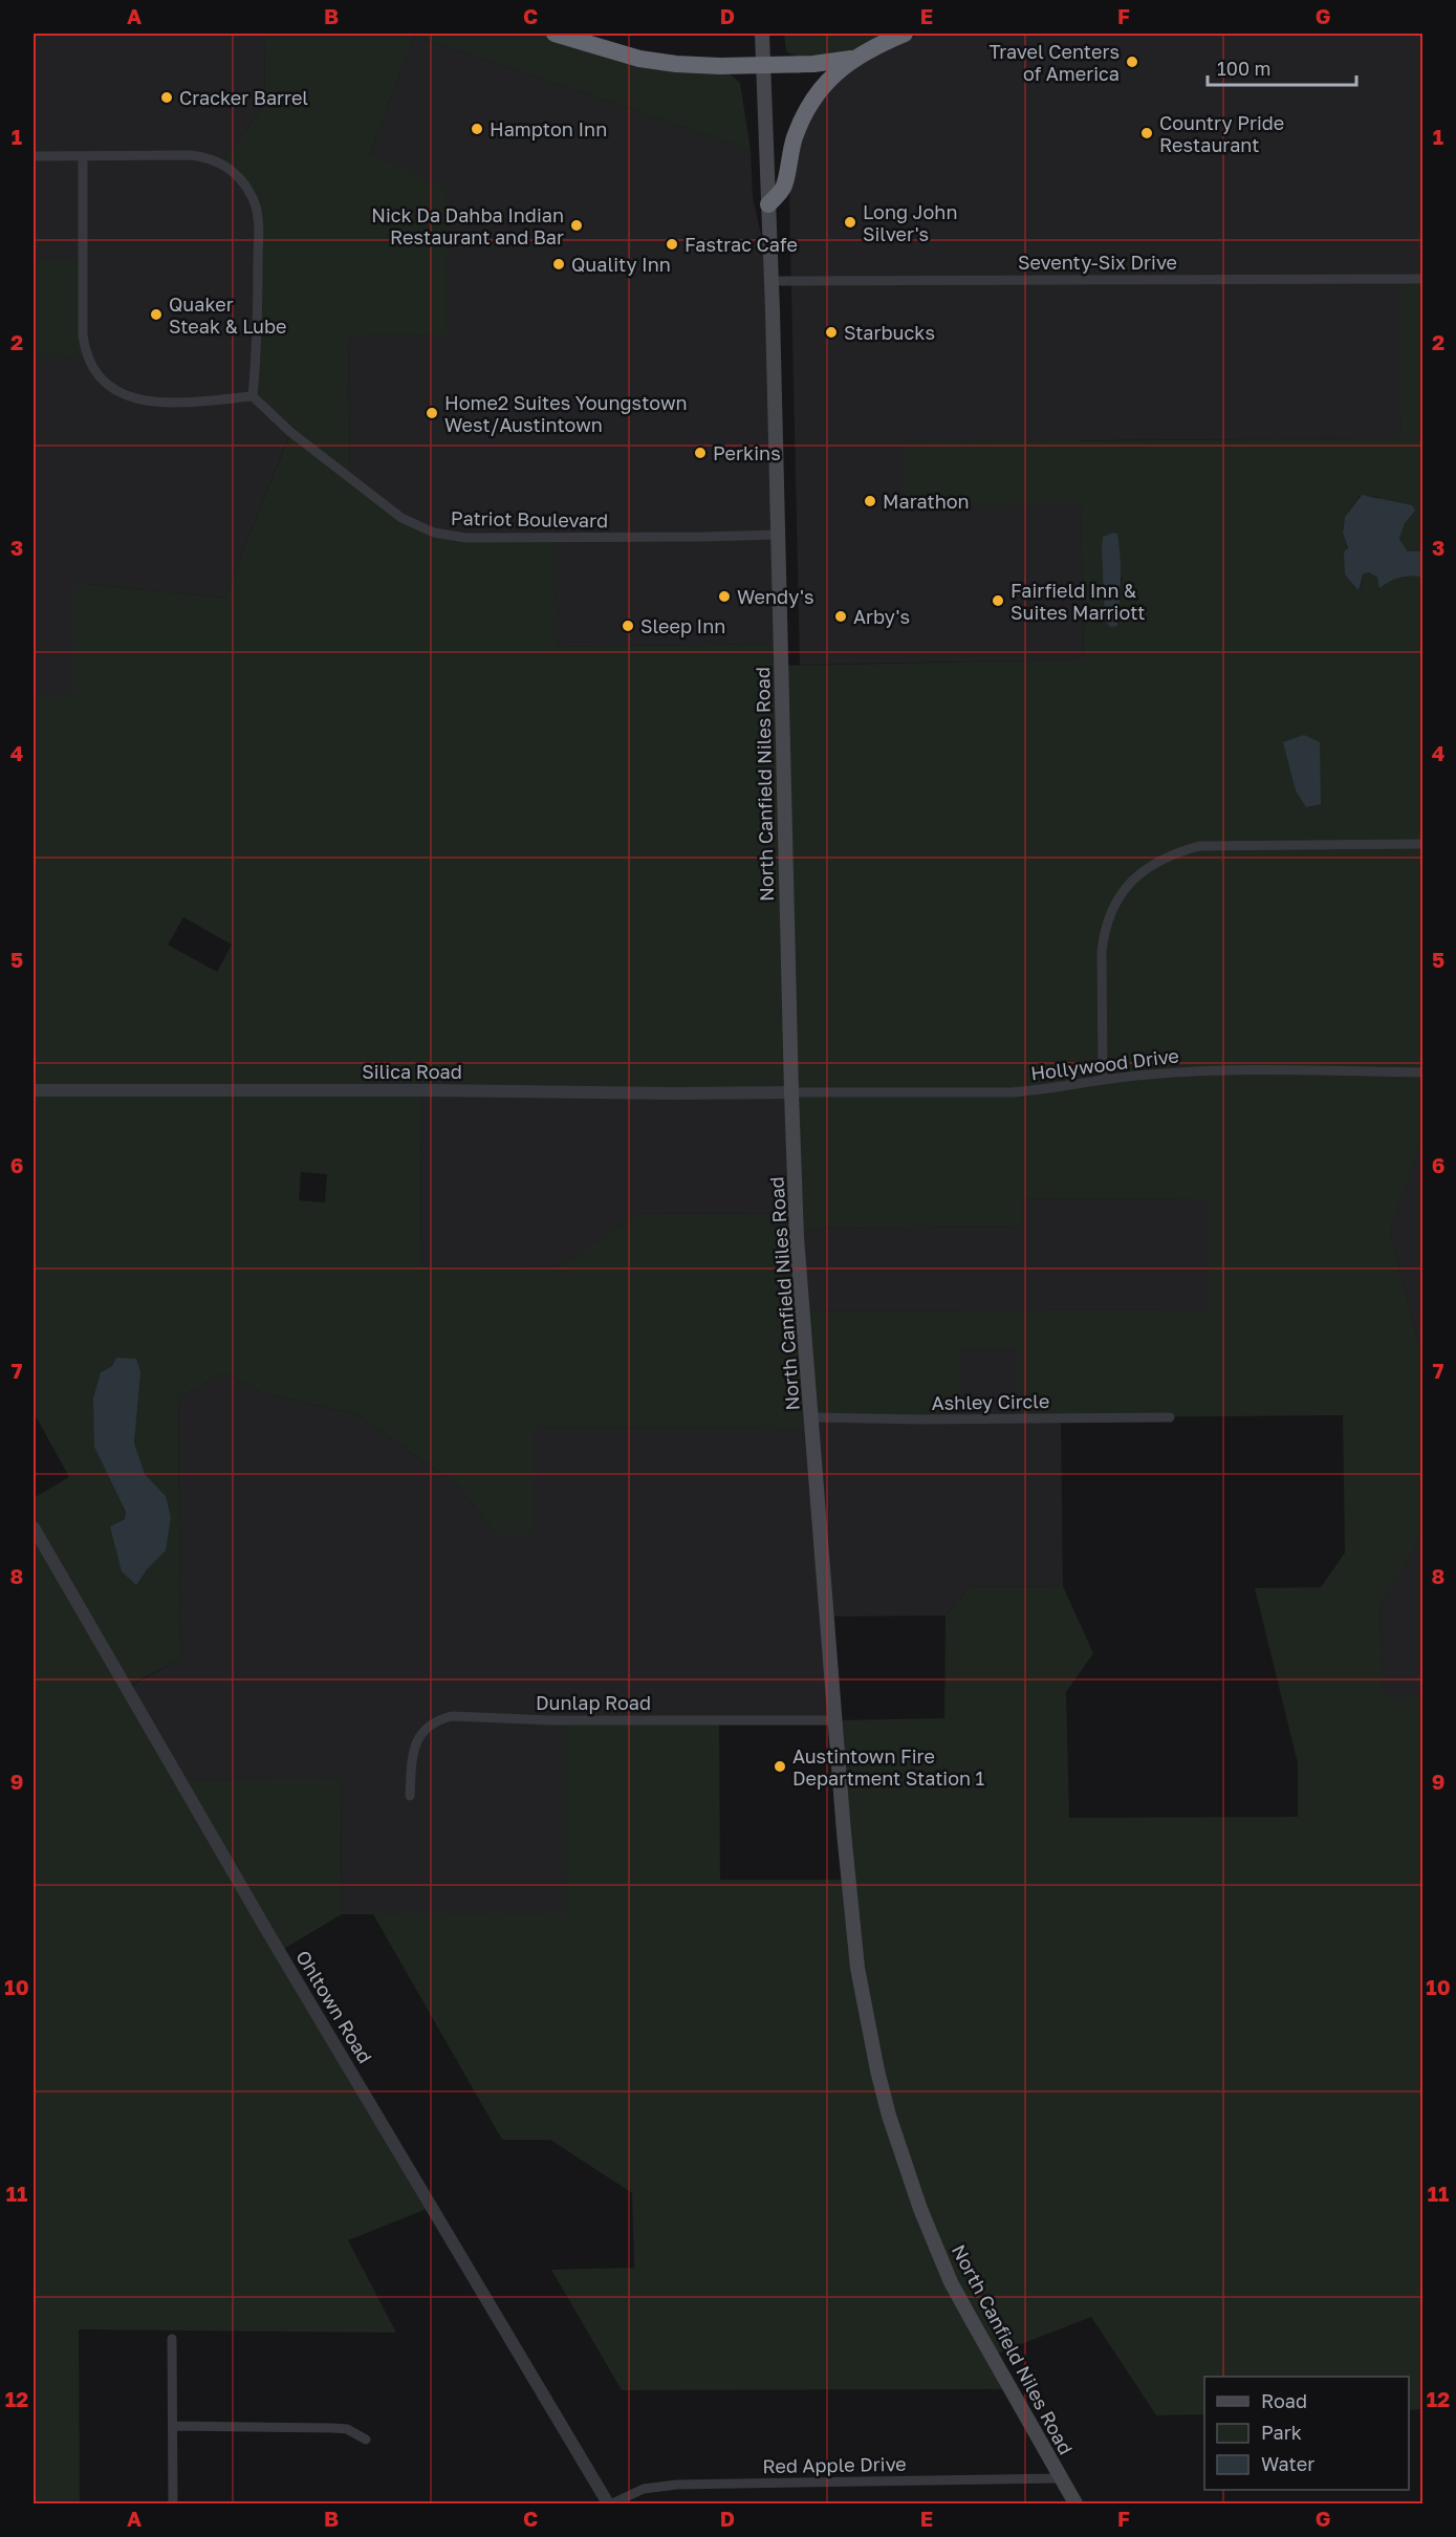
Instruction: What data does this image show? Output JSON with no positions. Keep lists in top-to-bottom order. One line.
{"streets":{"main road":["North Canfield Niles Road"],"street":["Seventy-Six Drive","Patriot Boulevard","Hollywood Drive","Silica Road","Ashley Circle","Dunlap Road","Ohltown Road","Red Apple Drive"]},"crossings":[["Seventy-Six Drive","North Canfield Niles Road"],["Patriot Boulevard","North Canfield Niles Road"],["North Canfield Niles Road","Hollywood Drive"],["North Canfield Niles Road","Silica Road"],["North Canfield Niles Road","Ashley Circle"],["North Canfield Niles Road","Dunlap Road"],["North Canfield Niles Road","Red Apple Drive"],["Hollywood Drive","Silica Road"],["Ohltown Road","Red Apple Drive"]],"places":["Travel Centers of America","Cracker Barrel","Hampton Inn","Country Pride Restaurant","Long John Silver's","Nick Da Dahba Indian Restaurant and Bar","Fastrac Cafe","Quality Inn","Quaker Steak & Lube","Starbucks","Home2 Suites Youngstown West/Austintown","Perkins","Marathon","Wendy's","Fairfield Inn & Suites Marriott","Arby's","Sleep Inn","Austintown Fire Department Station 1"],"legend":["Road","Park","Water"],"scale_bar":"100 m","grid":{"columns":["A","B","C","D","E","F","G"],"rows":["1","2","3","4","5","6","7","8","9","10","11","12"]}}
